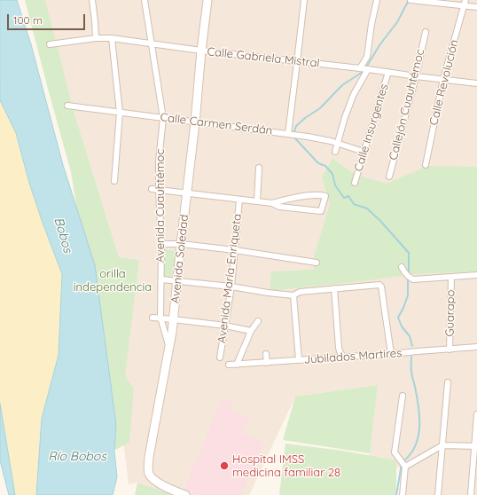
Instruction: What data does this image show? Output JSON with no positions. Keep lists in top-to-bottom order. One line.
{"streets":{"main road":["Avenida Soledad"],"street":["Calle Gabriela Mistral","Calle Revolución","Callejón Cuauhtémoc","Calle Carmen Serdán","Calle Insurgentes","Avenida Cuauhtémoc","Avenida María Enriqueta","Guarapo","Jubilados Martires"]},"crossings":[["Calle Gabriela Mistral","Calle Revolución"],["Calle Gabriela Mistral","Callejón Cuauhtémoc"],["Calle Gabriela Mistral","Calle Insurgentes"],["Calle Gabriela Mistral","Avenida Cuauhtémoc"],["Calle Gabriela Mistral","Avenida Soledad"],["Calle Carmen Serdán","Calle Insurgentes"],["Calle Carmen Serdán","Avenida Cuauhtémoc"],["Calle Carmen Serdán","Avenida Soledad"],["Avenida Cuauhtémoc","Avenida Soledad"],["Guarapo","Jubilados Martires"]],"water":["Bobos","Río Bobos"],"parks":["orilla independencia"],"places":["Hospital IMSS medicina familiar 28"],"scale_bar":"100 m"}
